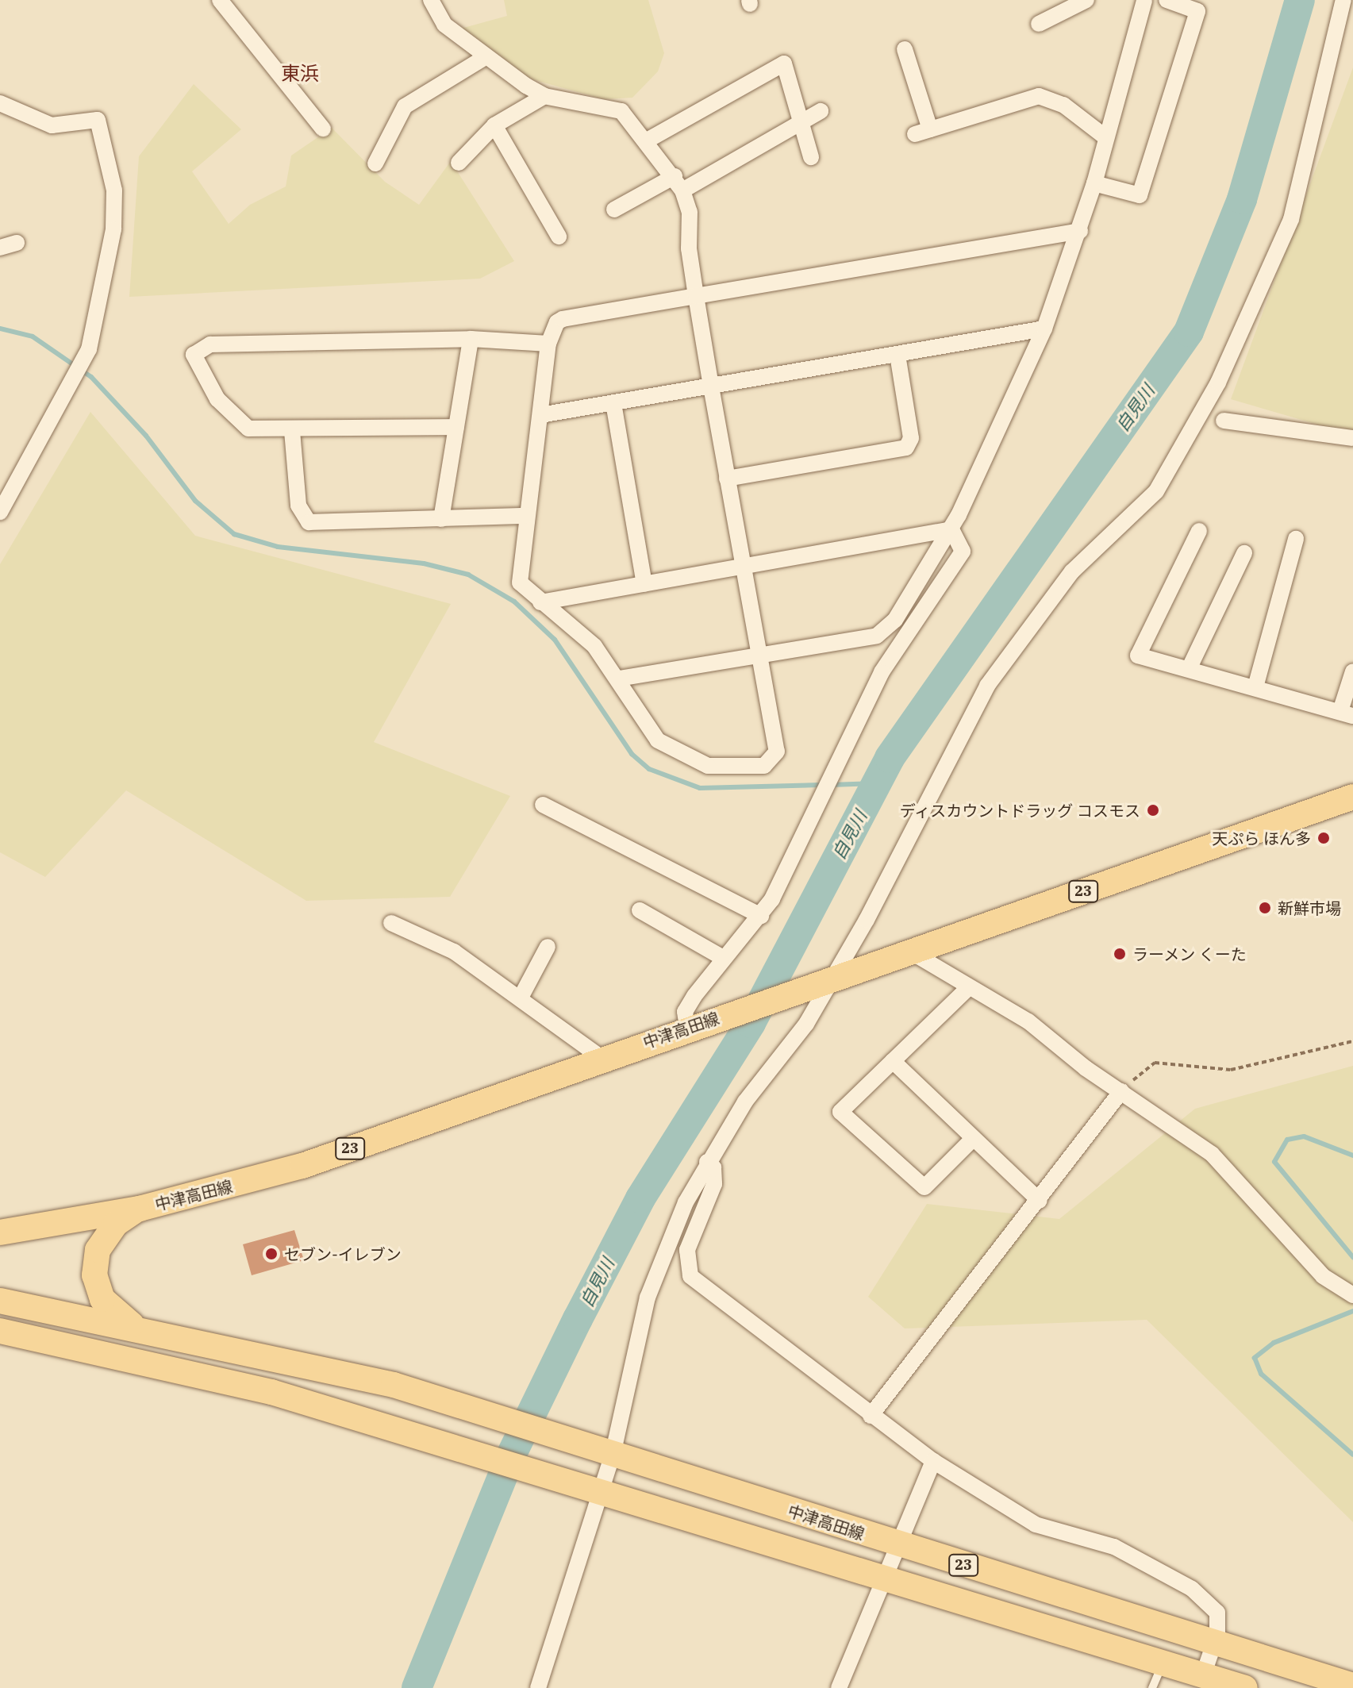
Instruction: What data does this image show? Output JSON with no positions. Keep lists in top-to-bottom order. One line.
{"streets":{"main road":["23","中津高田線"]},"districts":["東浜"],"water":["自見川"],"places":["ディスカウントドラッグ コスモス","天ぷら ほん多","新鮮市場","ラーメン くーた","セブン-イレブン"]}
